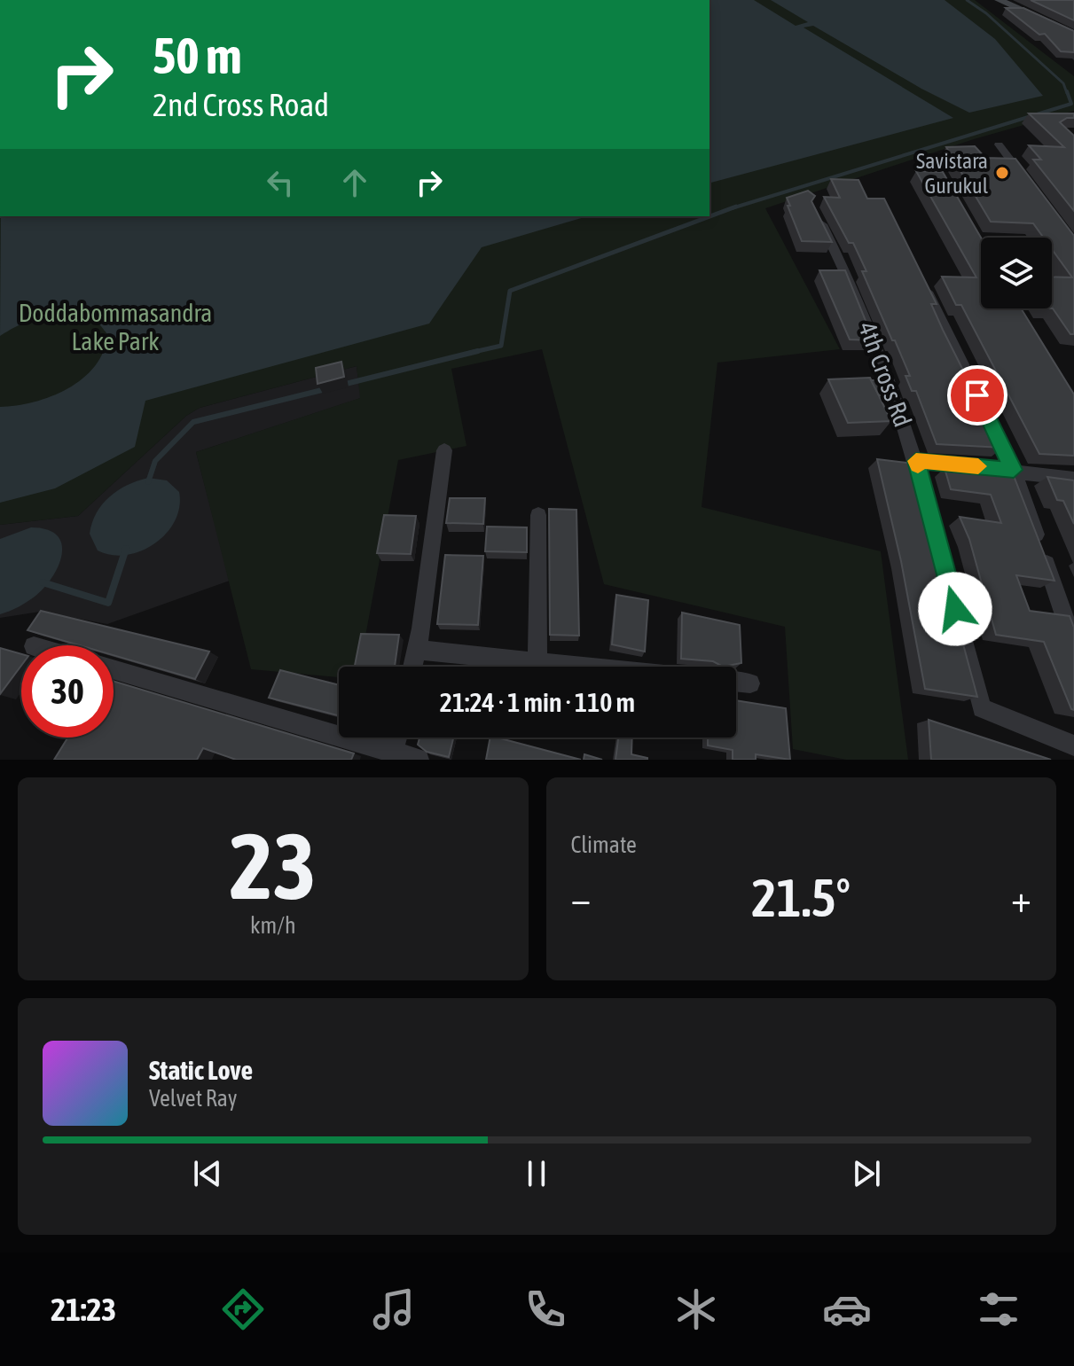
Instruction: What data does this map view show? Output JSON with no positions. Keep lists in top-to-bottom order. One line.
{"streets":{"street":["4th Cross Rd"]},"parks":["Doddabommasandra Lake Park"],"places":["Savistara Gurukul"],"page":{"turn":["50 m","2nd Cross Road"],"limit":"30","trip":"21:24 · 1 min · 110 m","tile":[["23","km/h"],"Climate"],"heat":["−","21.5°","+"],"song":["Static Love","Velvet Ray"],"tabs":"21:23"}}
